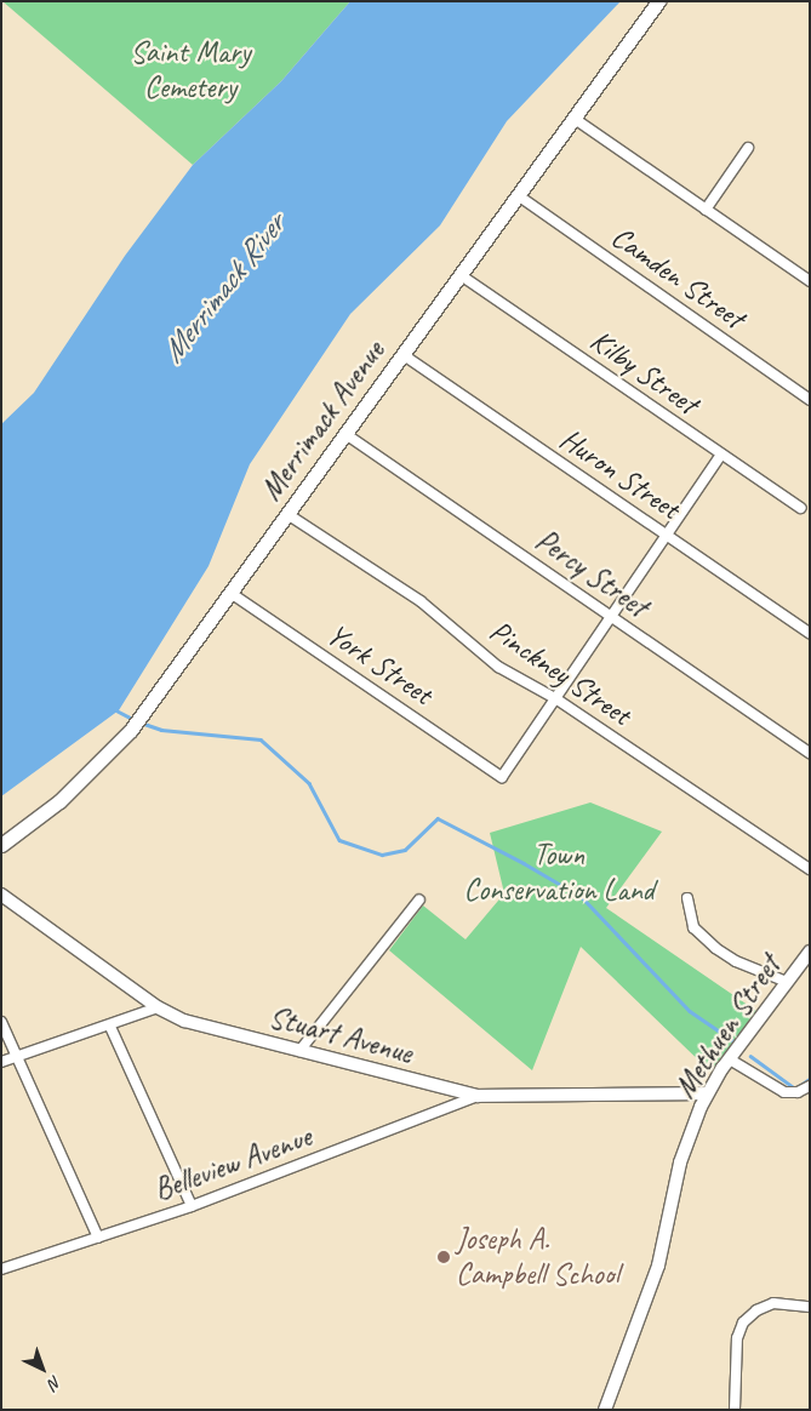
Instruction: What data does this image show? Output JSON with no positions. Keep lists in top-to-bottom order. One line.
{"streets":{"main road":["Merrimack Avenue"],"street":["Camden Street","Kilby Street","Huron Street","Percy Street","York Street","Pinckney Street","Methuen Street","Stuart Avenue","Belleview Avenue"]},"crossings":[["Camden Street","Merrimack Avenue"],["Kilby Street","Merrimack Avenue"],["Merrimack Avenue","Huron Street"],["Merrimack Avenue","Percy Street"],["Merrimack Avenue","York Street"],["Merrimack Avenue","Pinckney Street"],["York Street","Pinckney Street"],["Methuen Street","Stuart Avenue"],["Stuart Avenue","Belleview Avenue"]],"water":["Merrimack River"],"parks":["Saint Mary Cemetery","Town Conservation Land"],"places":["Joseph A. Campbell School"],"north":"bottom right"}
